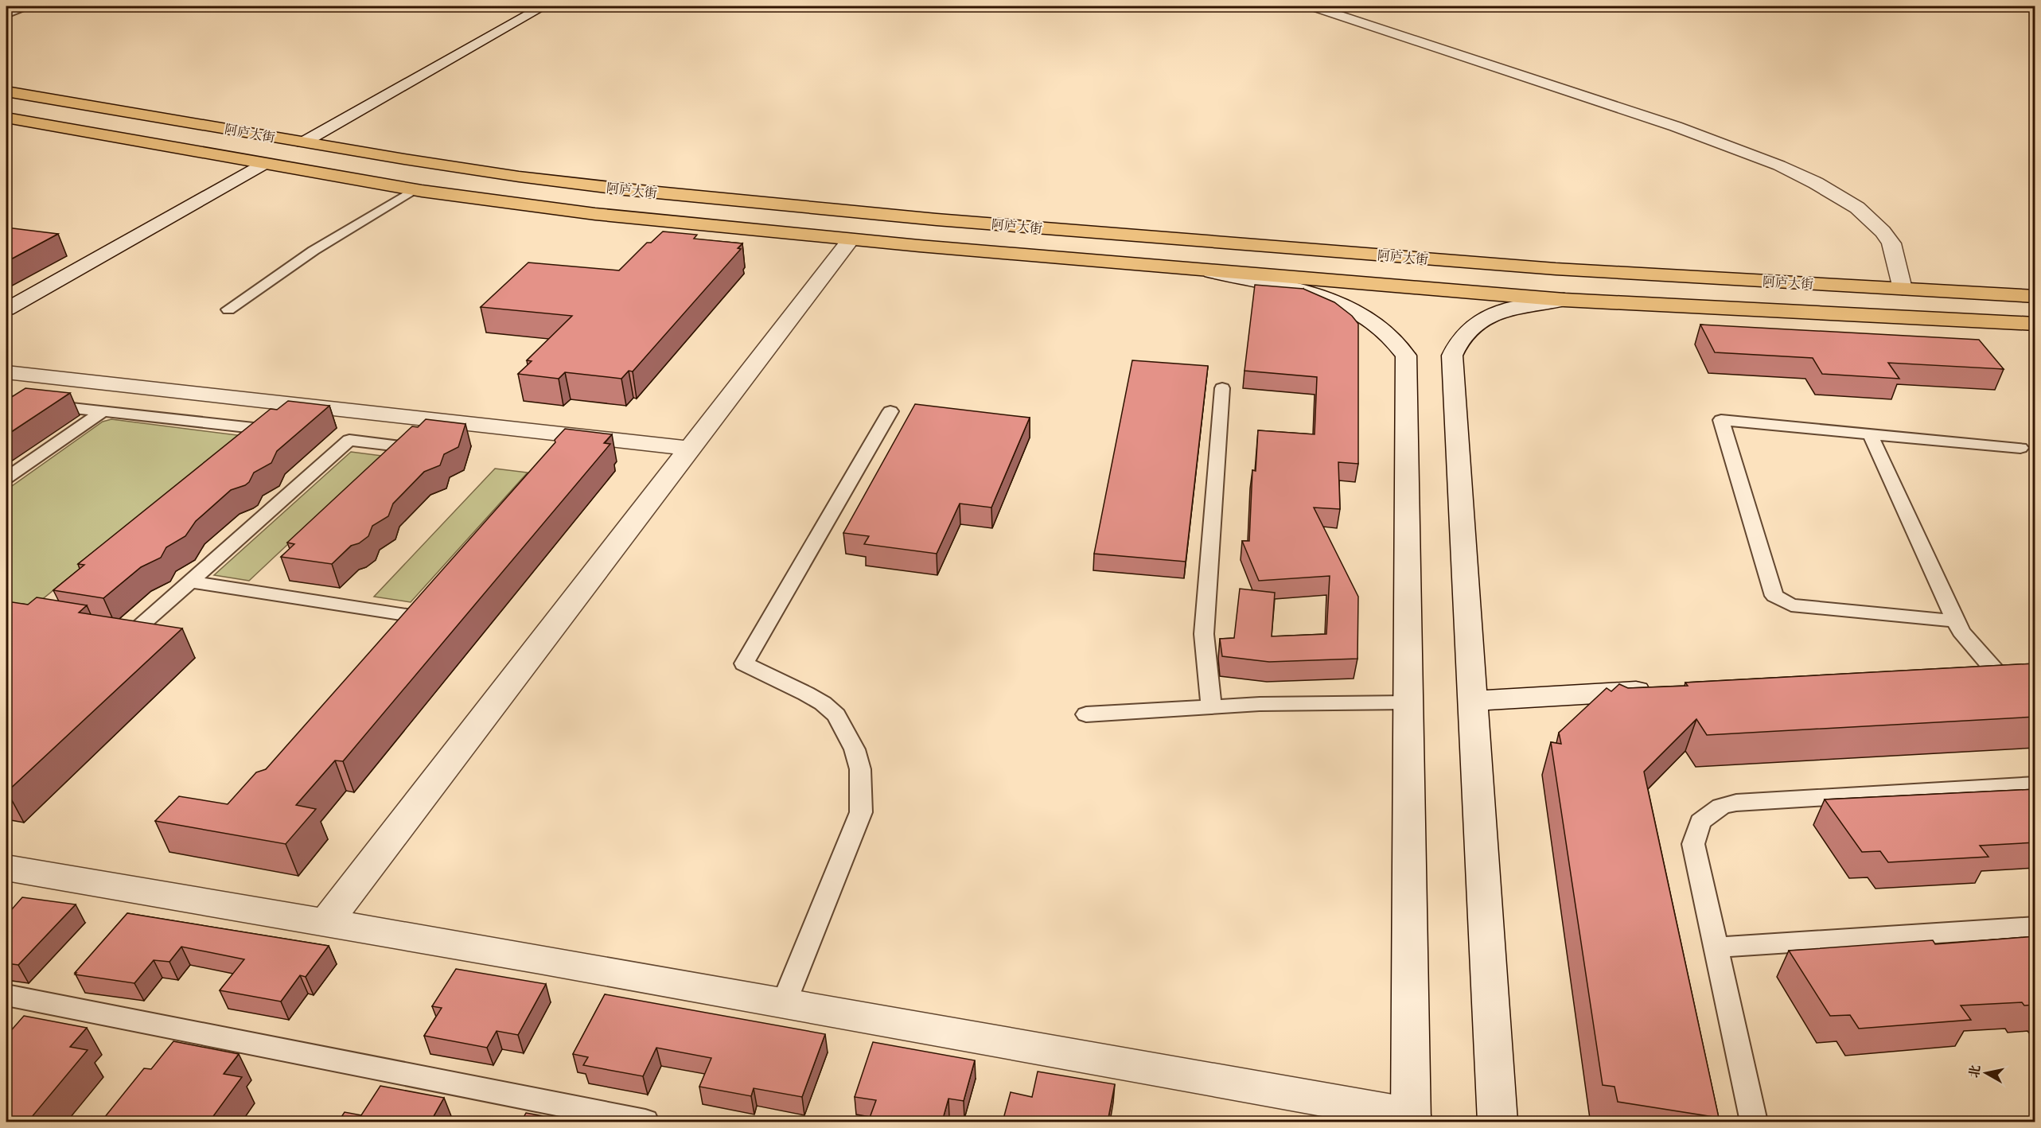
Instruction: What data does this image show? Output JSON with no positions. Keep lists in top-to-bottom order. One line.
{"streets":{"highway":["阿庐大街"]},"north":"left"}
